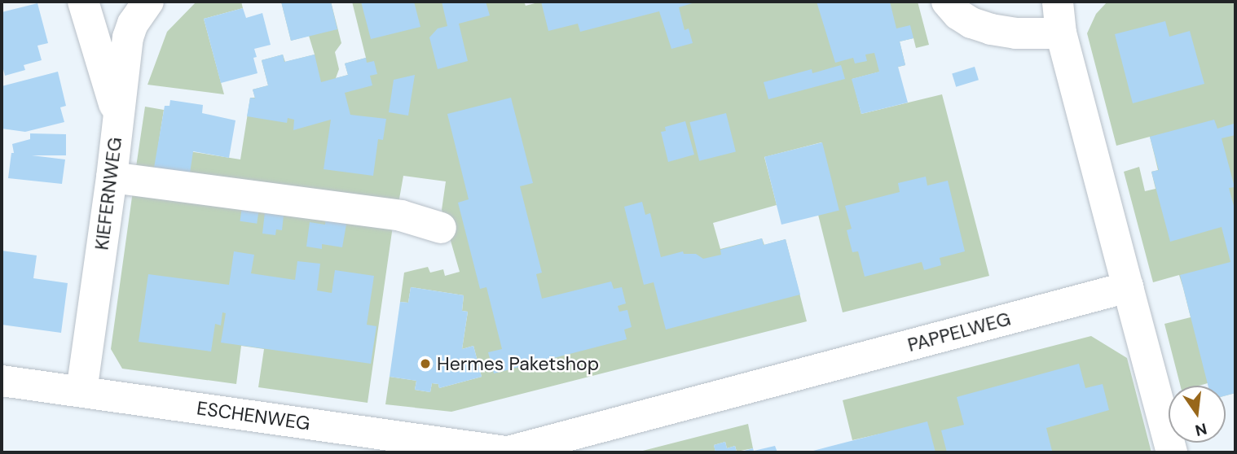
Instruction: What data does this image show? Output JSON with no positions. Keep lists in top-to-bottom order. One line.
{"streets":{"street":["KIEFERNWEG","PAPPELWEG","ESCHENWEG"]},"crossings":[["KIEFERNWEG","ESCHENWEG"],["PAPPELWEG","ESCHENWEG"]],"places":["Hermes Paketshop"],"north":"bottom"}
